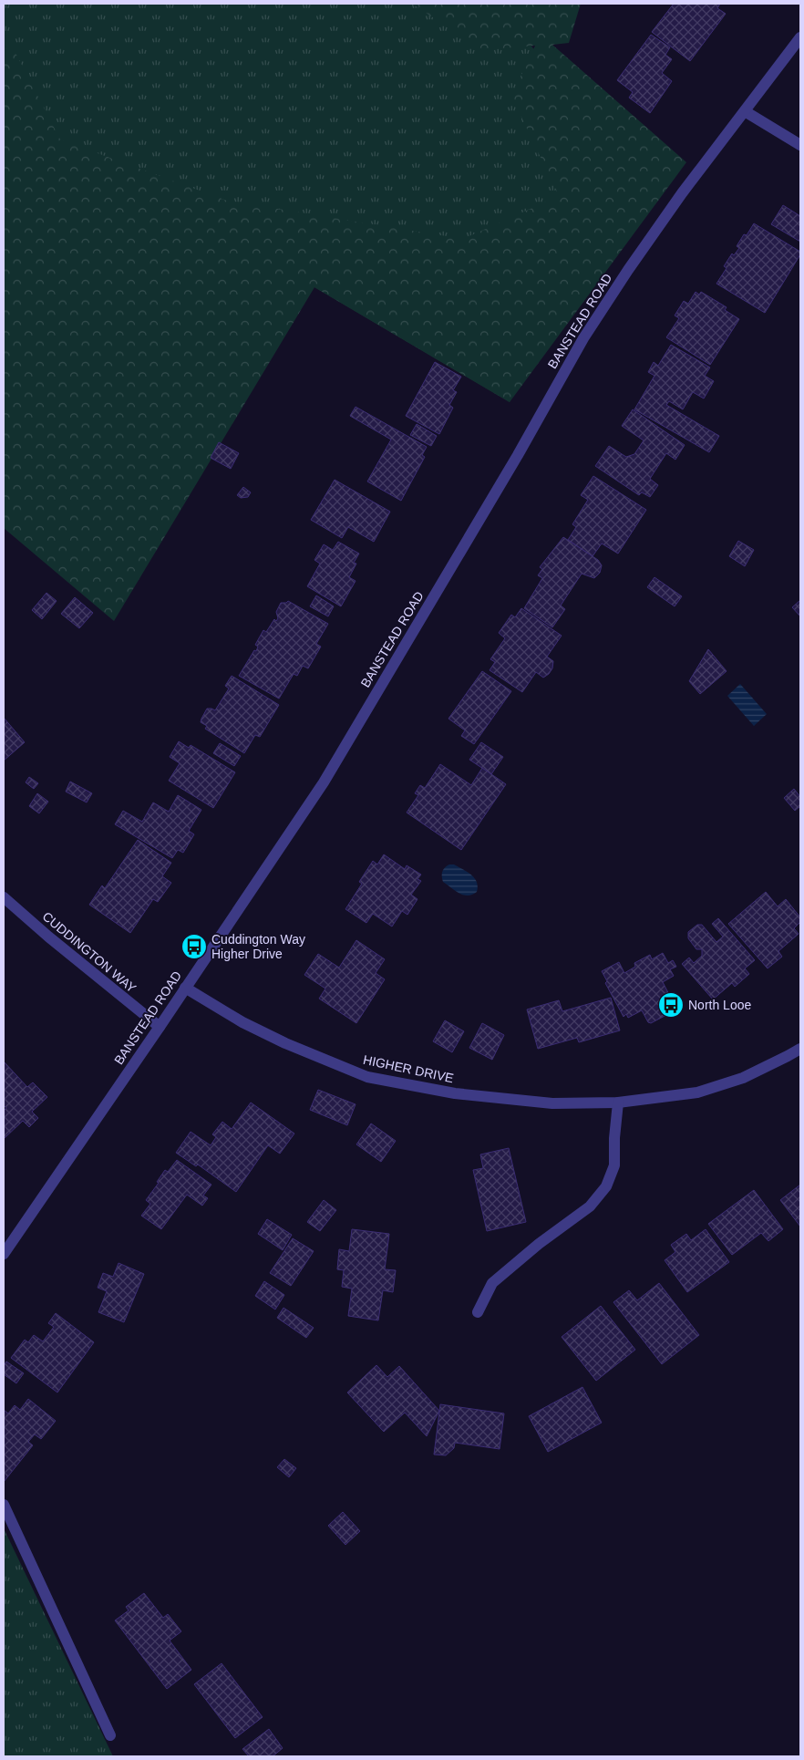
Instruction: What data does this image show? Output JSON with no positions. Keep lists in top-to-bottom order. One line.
{"streets":{"street":["BANSTEAD ROAD","CUDDINGTON WAY","HIGHER DRIVE"]},"crossings":[["BANSTEAD ROAD","CUDDINGTON WAY"],["BANSTEAD ROAD","HIGHER DRIVE"]],"places":{"bus stop":["Cuddington Way Higher Drive","North Looe"]}}
